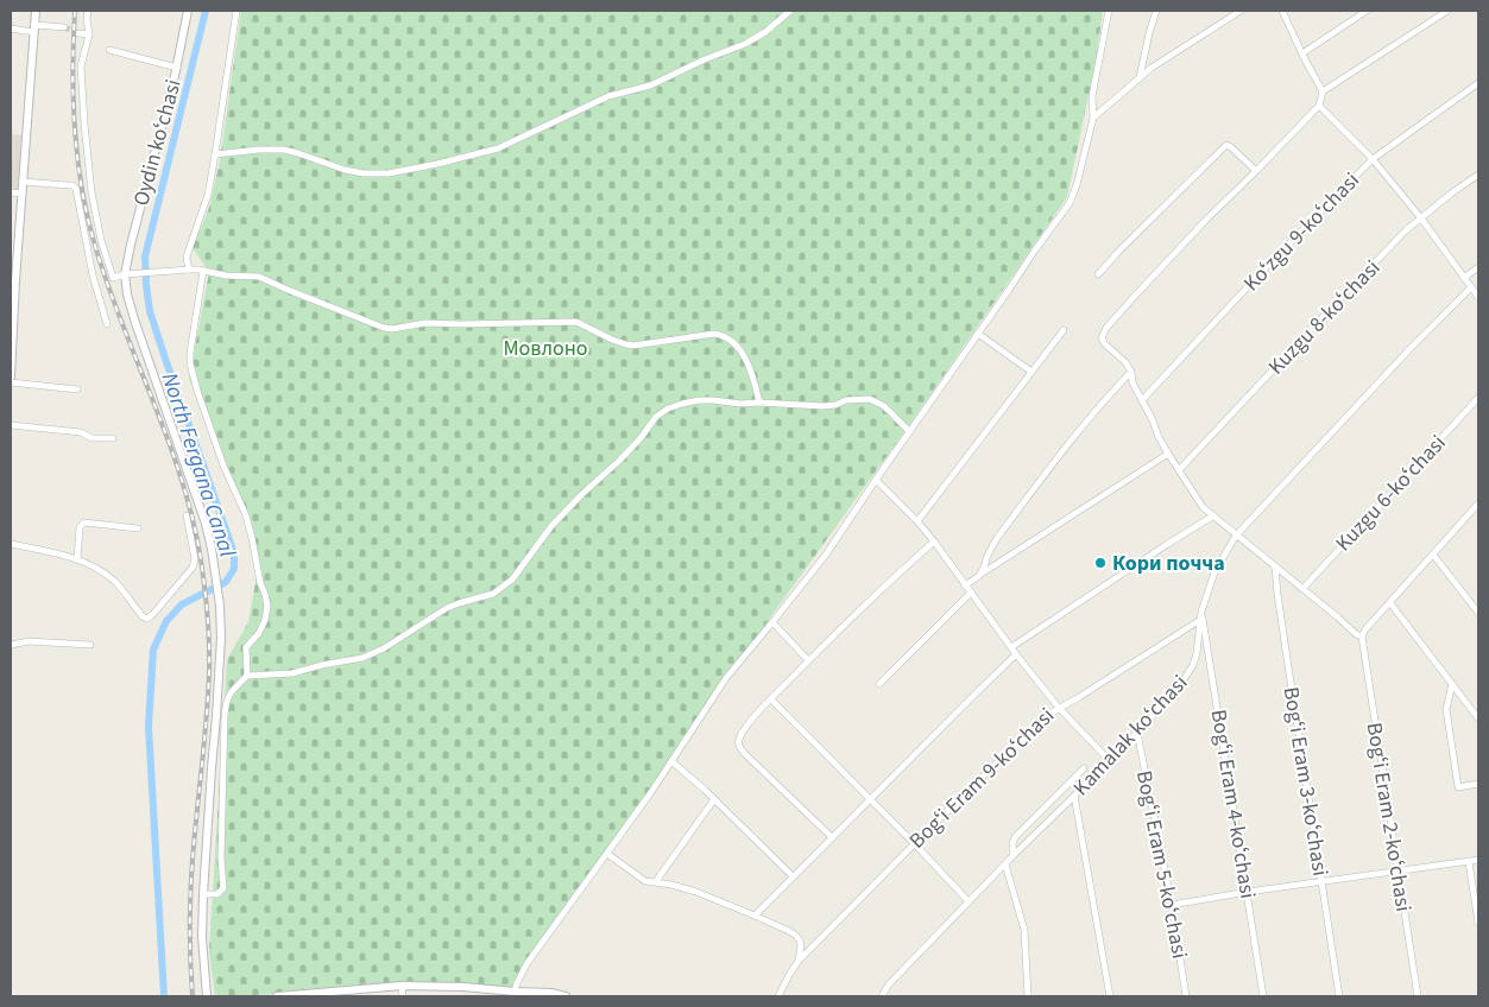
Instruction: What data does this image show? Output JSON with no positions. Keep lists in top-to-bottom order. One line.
{"streets":{"street":["Oydin koʻchasi","Koʻzgu 9-koʻchasi","Kuzgu 8-koʻchasi","Kuzgu 6-koʻchasi","Kamalak koʻchasi","Bogʻi Eram 9-koʻchasi","Bogʻi Eram 3-koʻchasi","Bogʻi Eram 4-koʻchasi","Bogʻi Eram 2-koʻchasi","Bogʻi Eram 5-koʻchasi"]},"crossings":[["Kamalak koʻchasi","Bogʻi Eram 4-koʻchasi"],["Kamalak koʻchasi","Bogʻi Eram 5-koʻchasi"]],"water":["North Fergana Canal"],"parks":["Мовлоно"],"places":["Кори почча"]}
